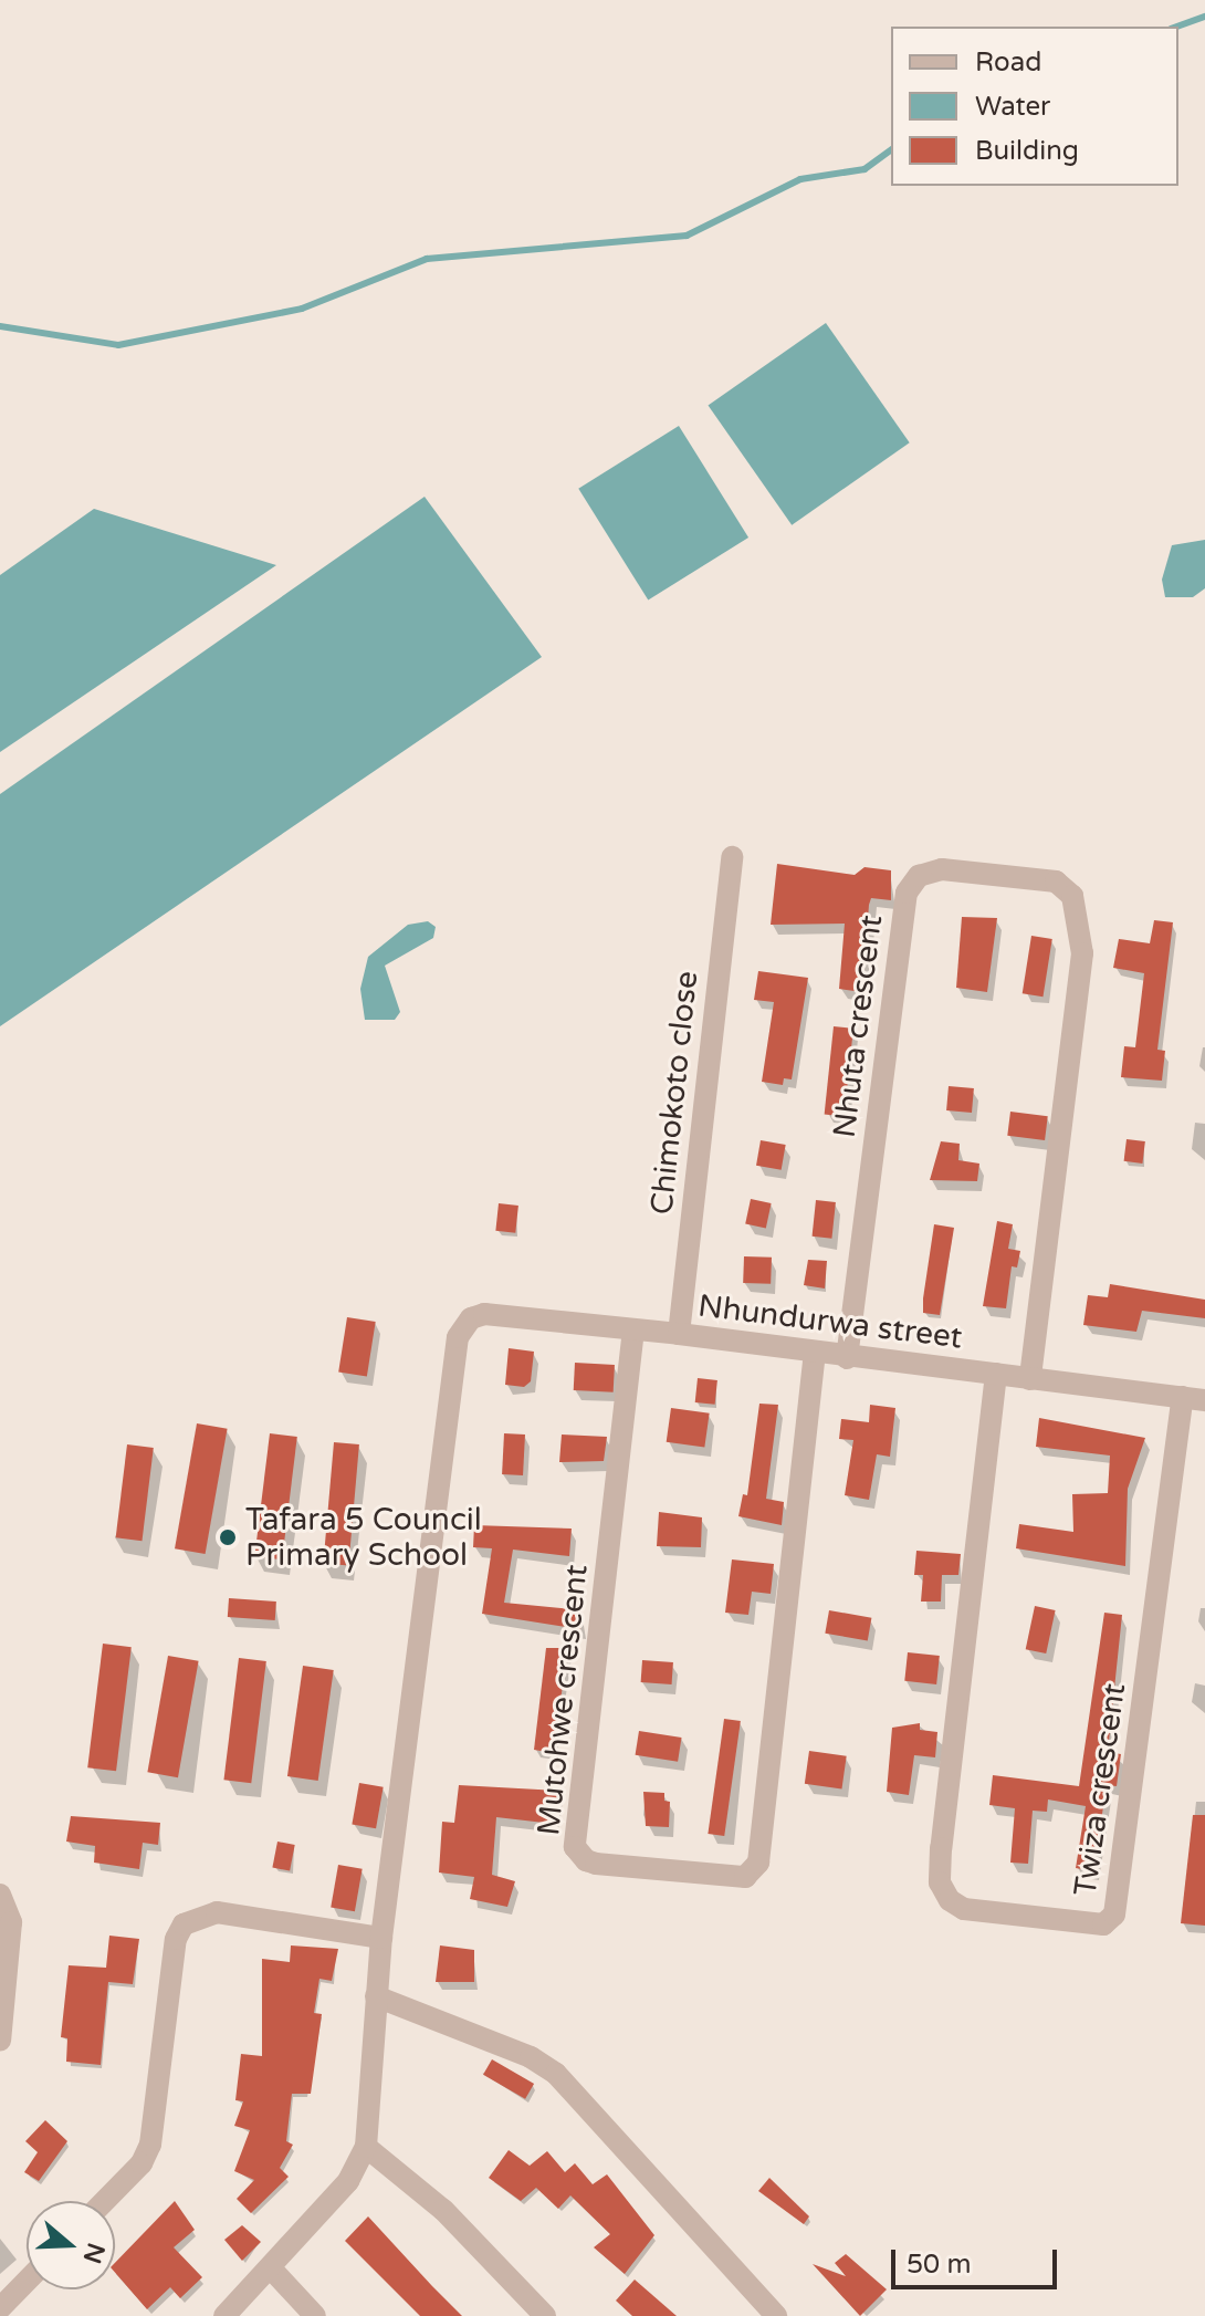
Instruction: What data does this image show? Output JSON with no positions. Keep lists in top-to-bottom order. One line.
{"streets":{"street":["Nhuta crescent","Chimokoto close","Nhundurwa street","Mutohwe crescent","Twiza crescent"]},"crossings":[["Nhuta crescent","Nhundurwa street"],["Chimokoto close","Nhundurwa street"],["Nhundurwa street","Mutohwe crescent"],["Nhundurwa street","Twiza crescent"]],"places":["Tafara 5 Council Primary School"],"legend":["Road","Water","Building"],"scale_bar":"50 m","north":"right"}
